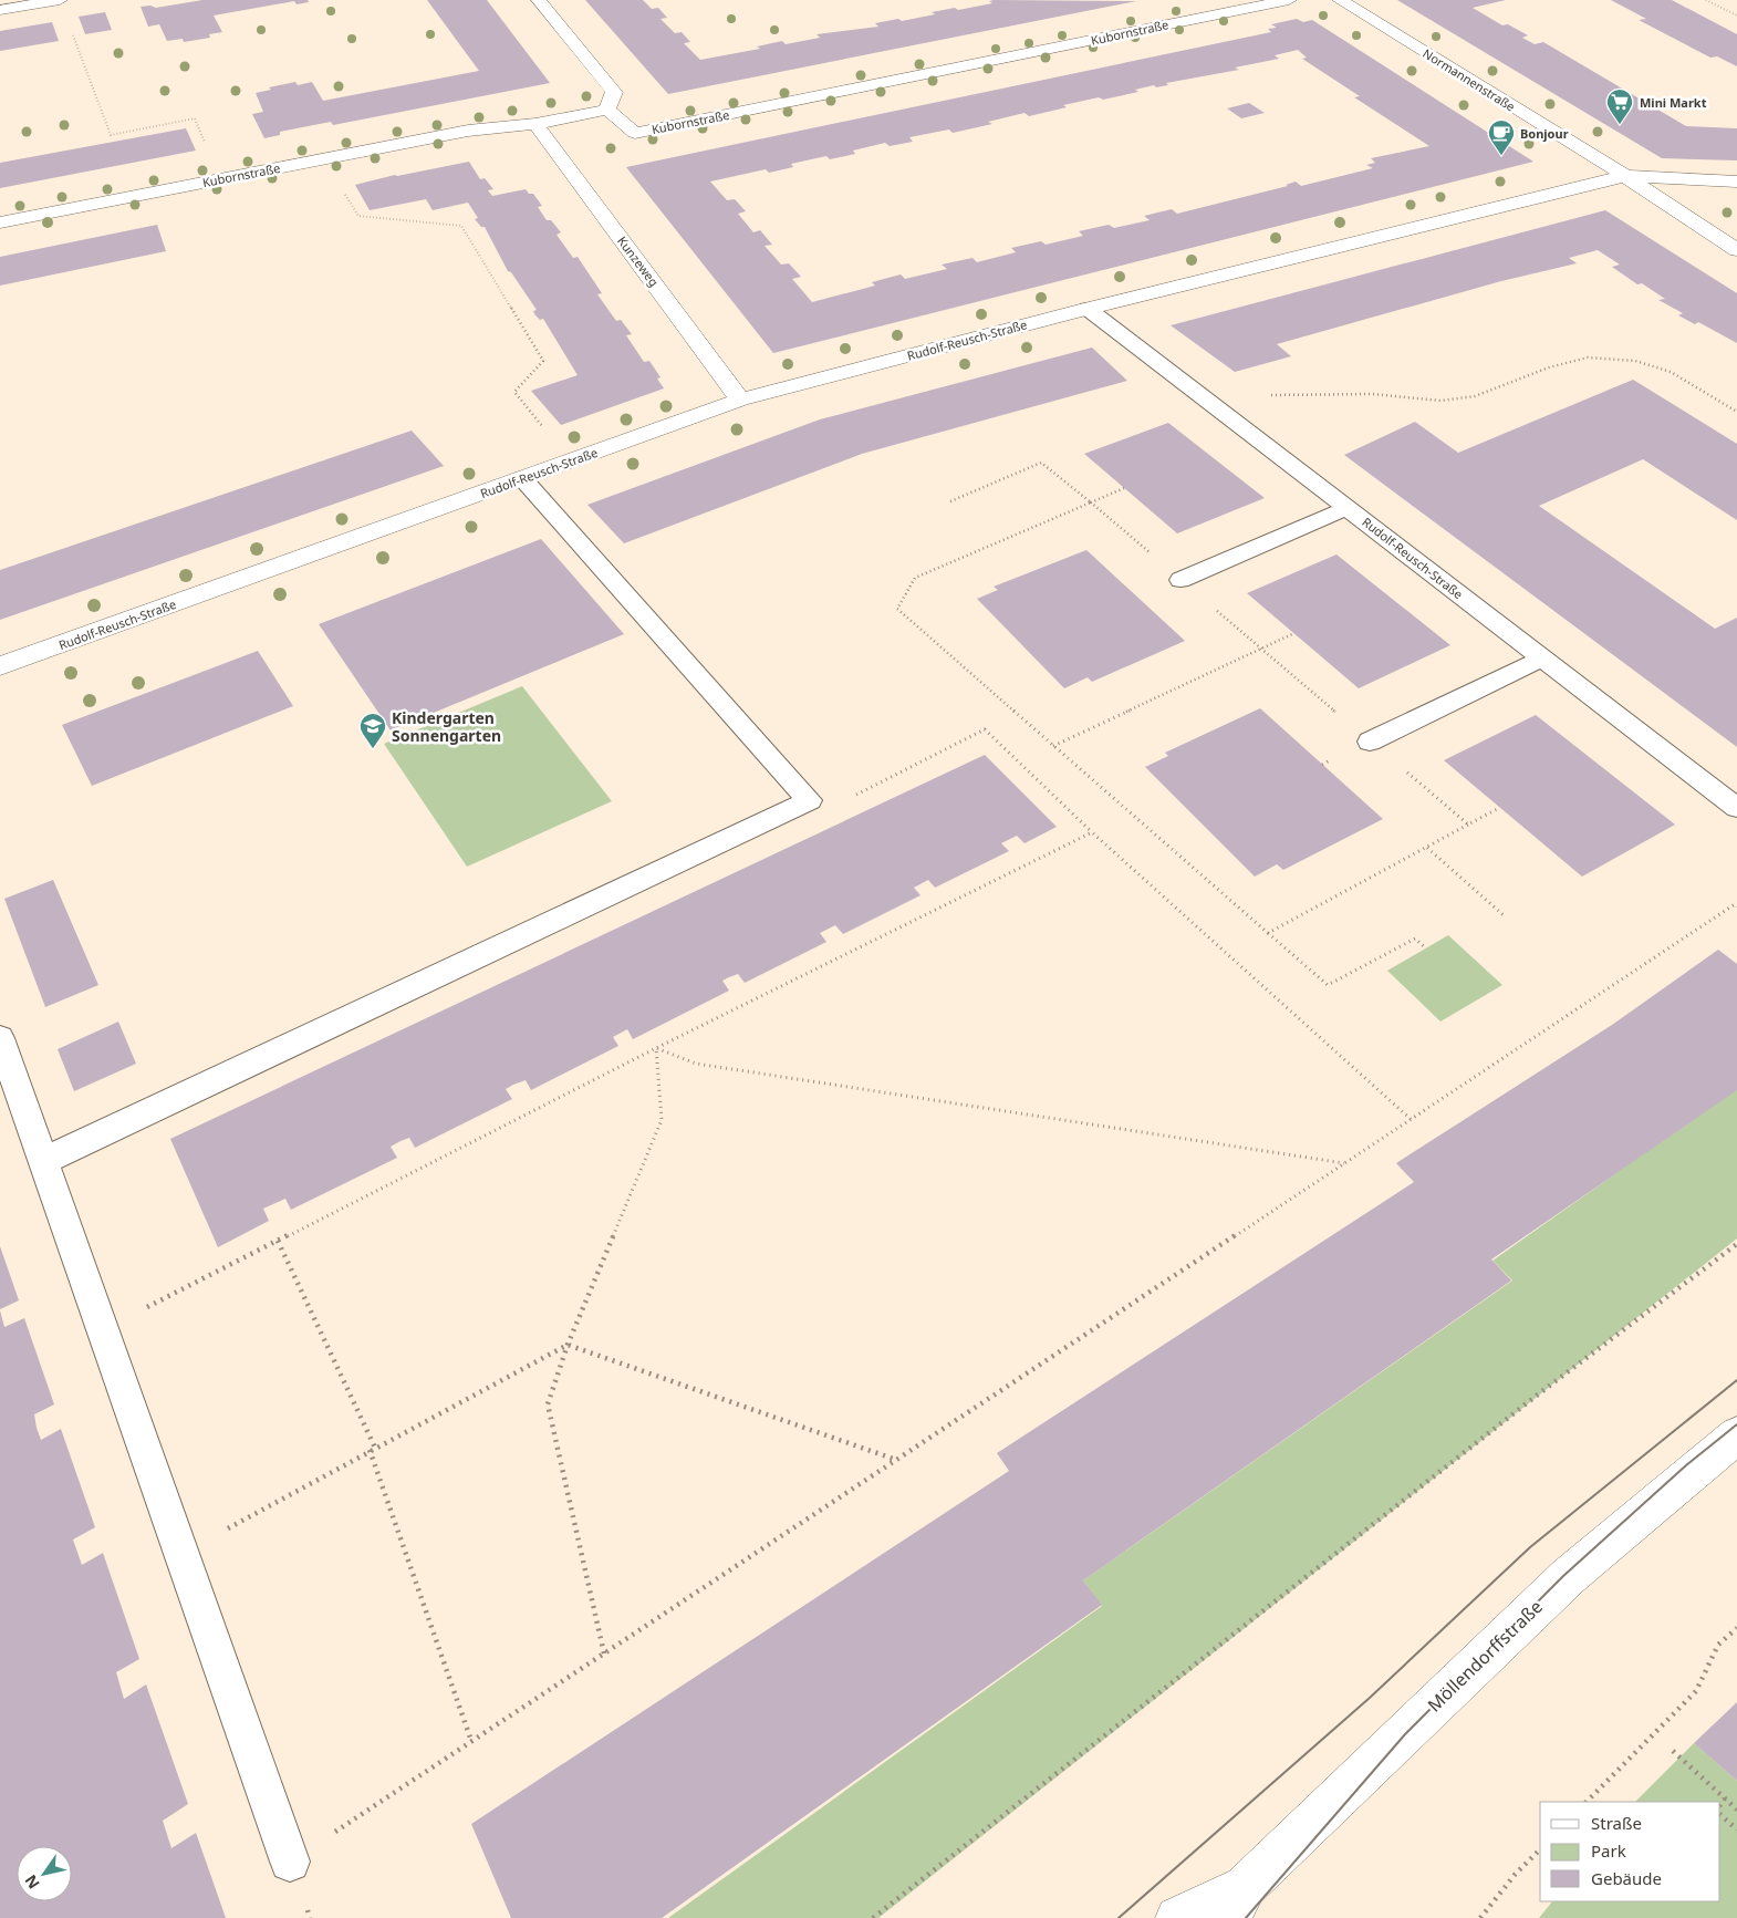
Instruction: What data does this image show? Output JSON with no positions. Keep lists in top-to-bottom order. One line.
{"streets":{"street":["Kubornstraße","Normannenstraße","Kunzeweg","Rudolf-Reusch-Straße","Möllendorffstraße"]},"crossings":[["Kubornstraße","Kunzeweg"],["Normannenstraße","Rudolf-Reusch-Straße"],["Kunzeweg","Rudolf-Reusch-Straße"]],"places":{"supermarket":["Mini Markt"],"cafe":["Bonjour"],"school or university":["Kindergarten Sonnengarten"]},"legend":["Straße","Park","Gebäude"],"north":"bottom left"}
